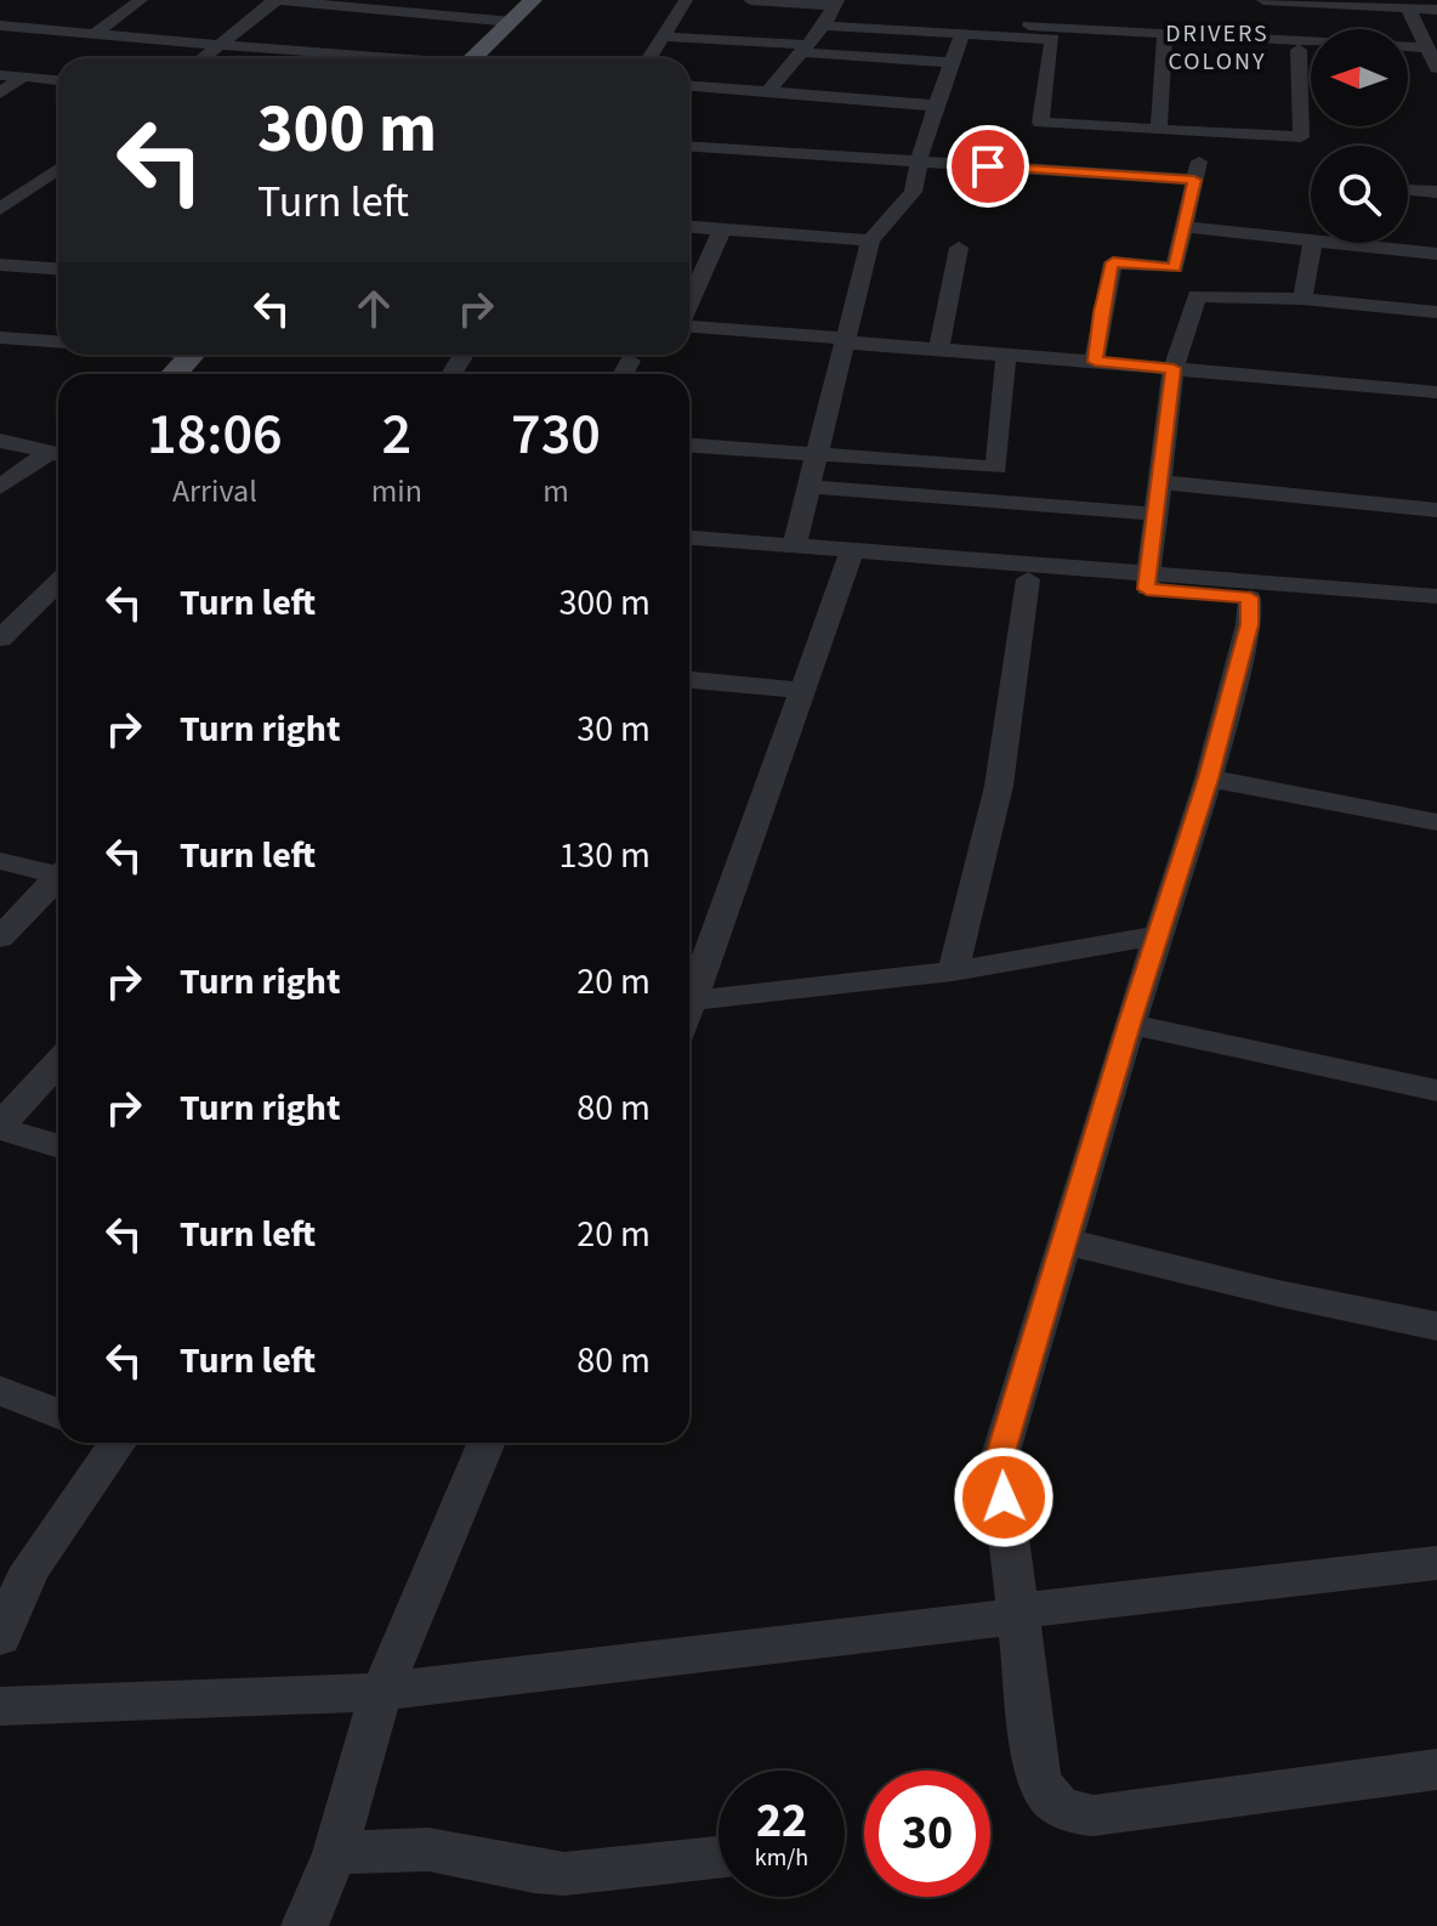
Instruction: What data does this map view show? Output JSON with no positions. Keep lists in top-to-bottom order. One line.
{"districts":["DRIVERS COLONY"],"north":"left","page":{"turn":["300 m","Turn left"],"eta":["18:06","Arrival","2","min","730","m"],"list":[{"name":"Turn left","value":"300 m"},{"name":"Turn right","value":"30 m"},{"name":"Turn left","value":"130 m"},{"name":"Turn right","value":"20 m"},{"name":"Turn right","value":"80 m"},{"name":"Turn left","value":"20 m"},{"name":"Turn left","value":"80 m"}],"speed":"22 km/h","limit":"30"}}
